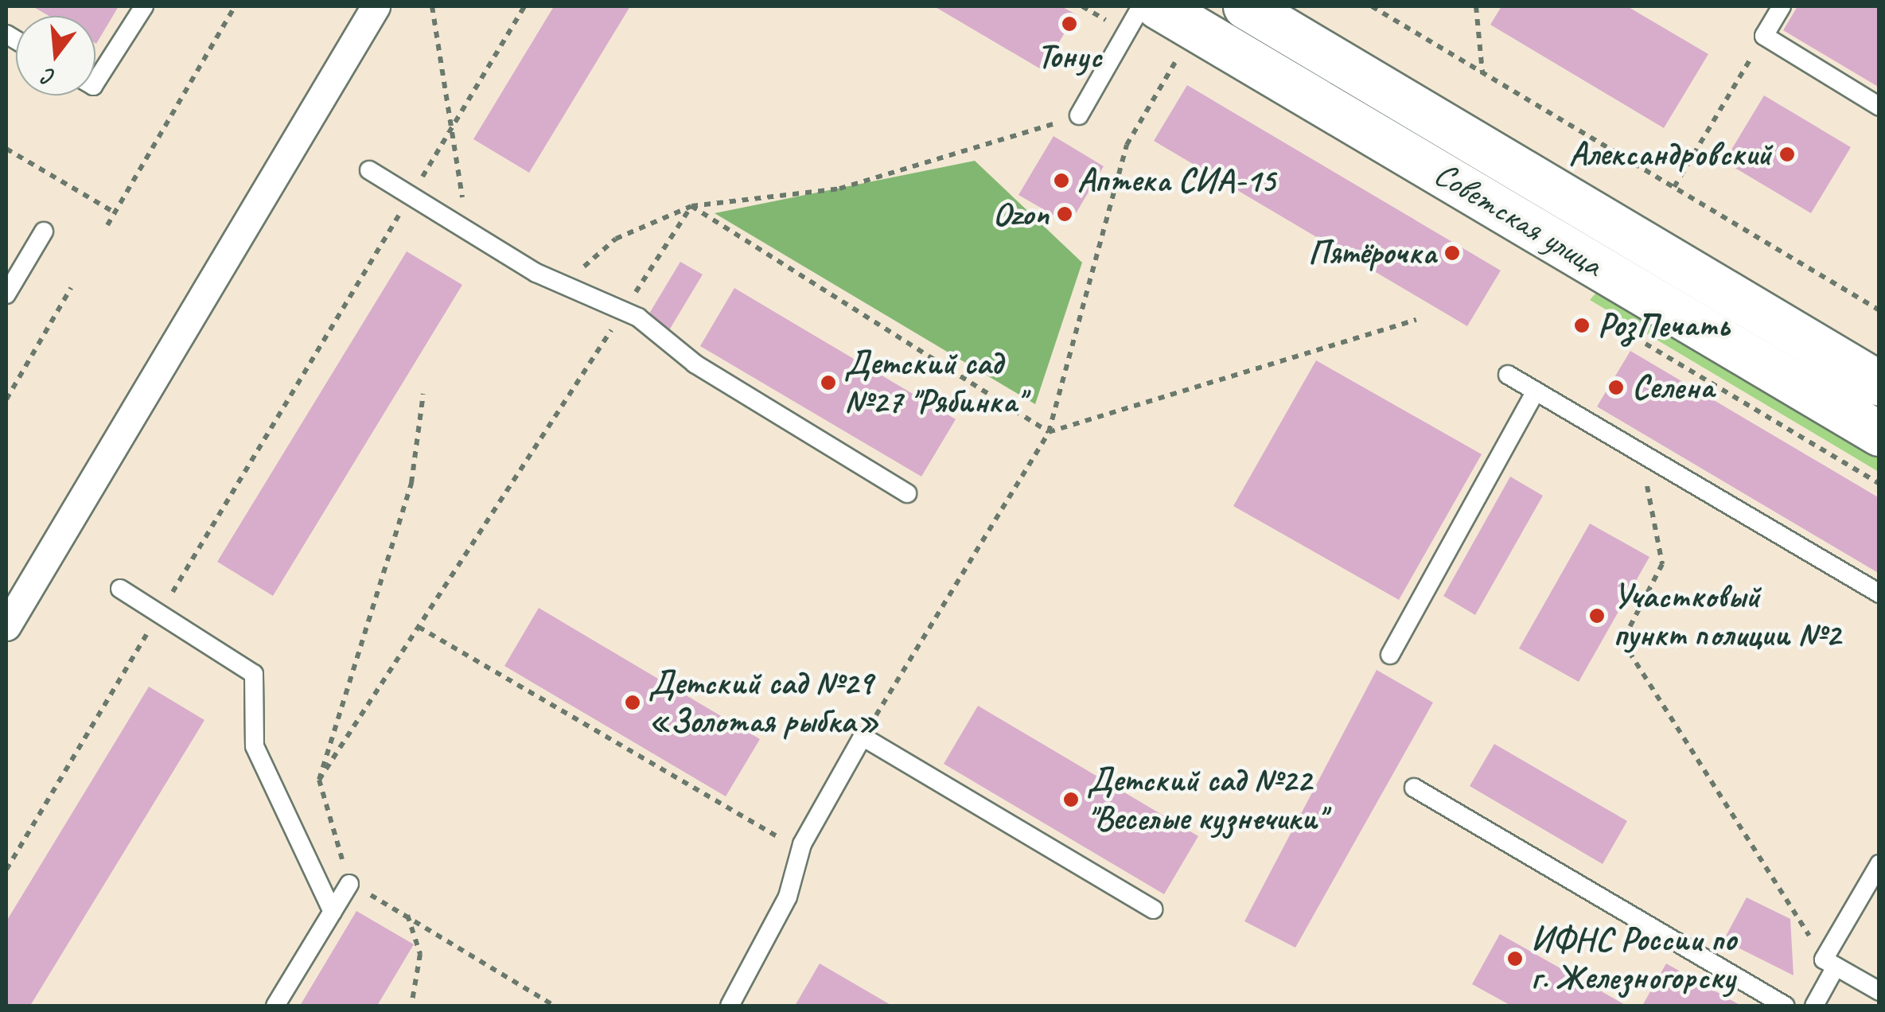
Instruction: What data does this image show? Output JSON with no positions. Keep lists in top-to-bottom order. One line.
{"streets":{"main road":["Советская улица"]},"places":["Тонус","Александровский","Аптека СИА-15","Ozon","Пятёрочка","РозПечать","Детский сад №27 \"Рябинка\"","Селена","Участковый пункт полиции №2","Детский сад №29 «Золотая рыбка»","Детский сад №22 \"Веселые кузнечики\"","ИФНС России по г. Железногорску"],"north":"bottom"}
